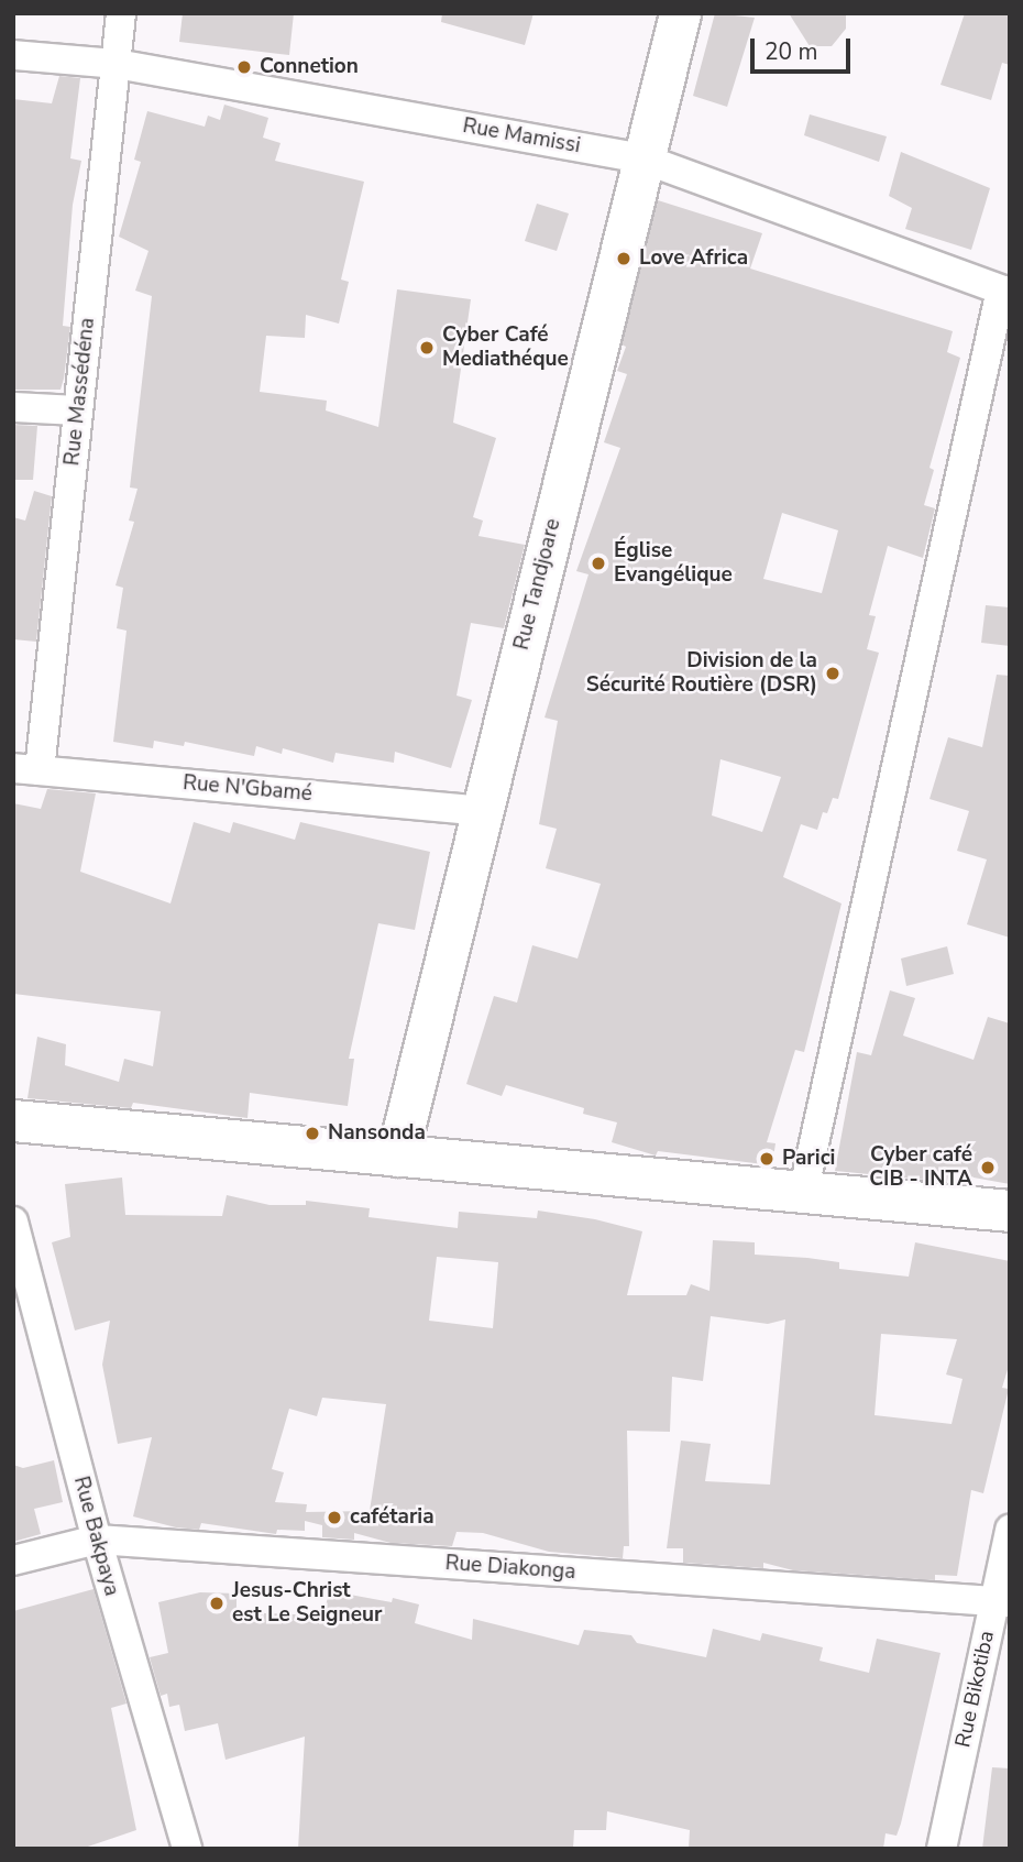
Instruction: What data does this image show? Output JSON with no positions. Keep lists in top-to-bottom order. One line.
{"streets":{"street":["Rue Mamissi","Rue Massédéna","Rue Tandjoare","Rue N'Gbamé","Rue Bakpaya","Rue Diakonga","Rue Bikotiba"]},"crossings":[["Rue Mamissi","Rue Massédéna"],["Rue Mamissi","Rue Tandjoare"],["Rue Massédéna","Rue N'Gbamé"],["Rue Tandjoare","Rue N'Gbamé"],["Rue Bakpaya","Rue Diakonga"],["Rue Diakonga","Rue Bikotiba"]],"places":["Connetion","Love Africa","Cyber Café Mediathéque","Église Evangélique","Division de la Sécurité Routière (DSR)","Nansonda","Parici","Cyber café CIB - INTA","cafétaria","Jesus-Christ est Le Seigneur"],"scale_bar":"20 m"}
